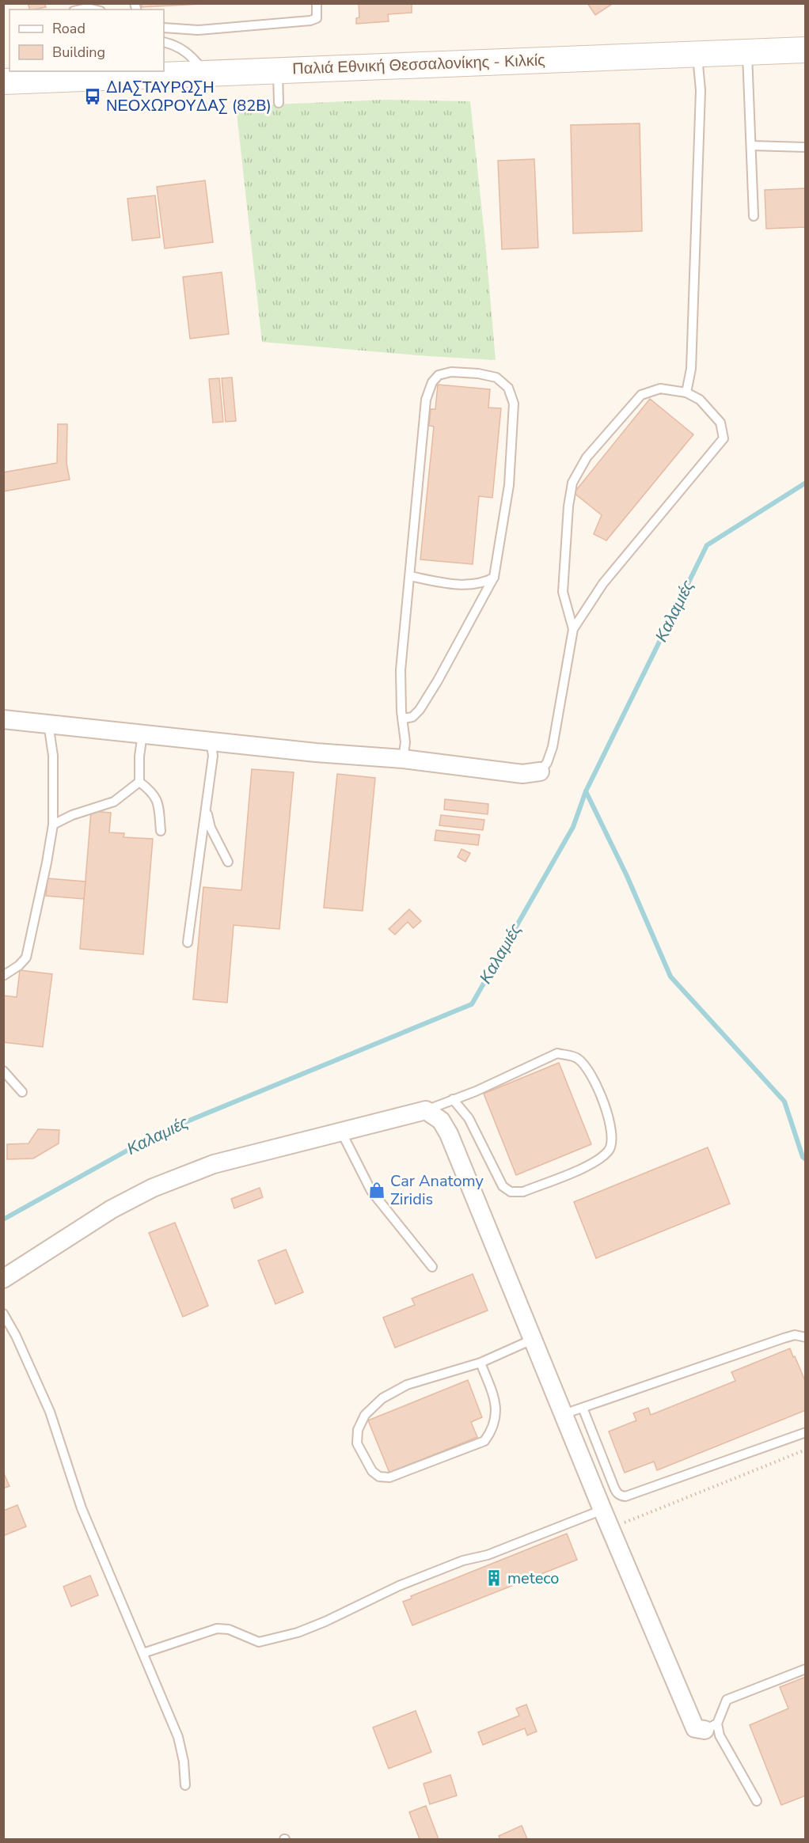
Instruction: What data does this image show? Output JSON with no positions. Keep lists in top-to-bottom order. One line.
{"streets":{"main road":["Παλιά Εθνική Θεσσαλονίκης - Κιλκίς"]},"water":["Καλαμιές"],"places":{"bus stop":["ΔΙΑΣΤΑΥΡΩΣΗ ΝΕΟΧΩΡΟΥΔΑΣ (82Β)"],"shop":["Car Anatomy Ziridis"],"building":["meteco"]},"legend":["Road","Building"]}
